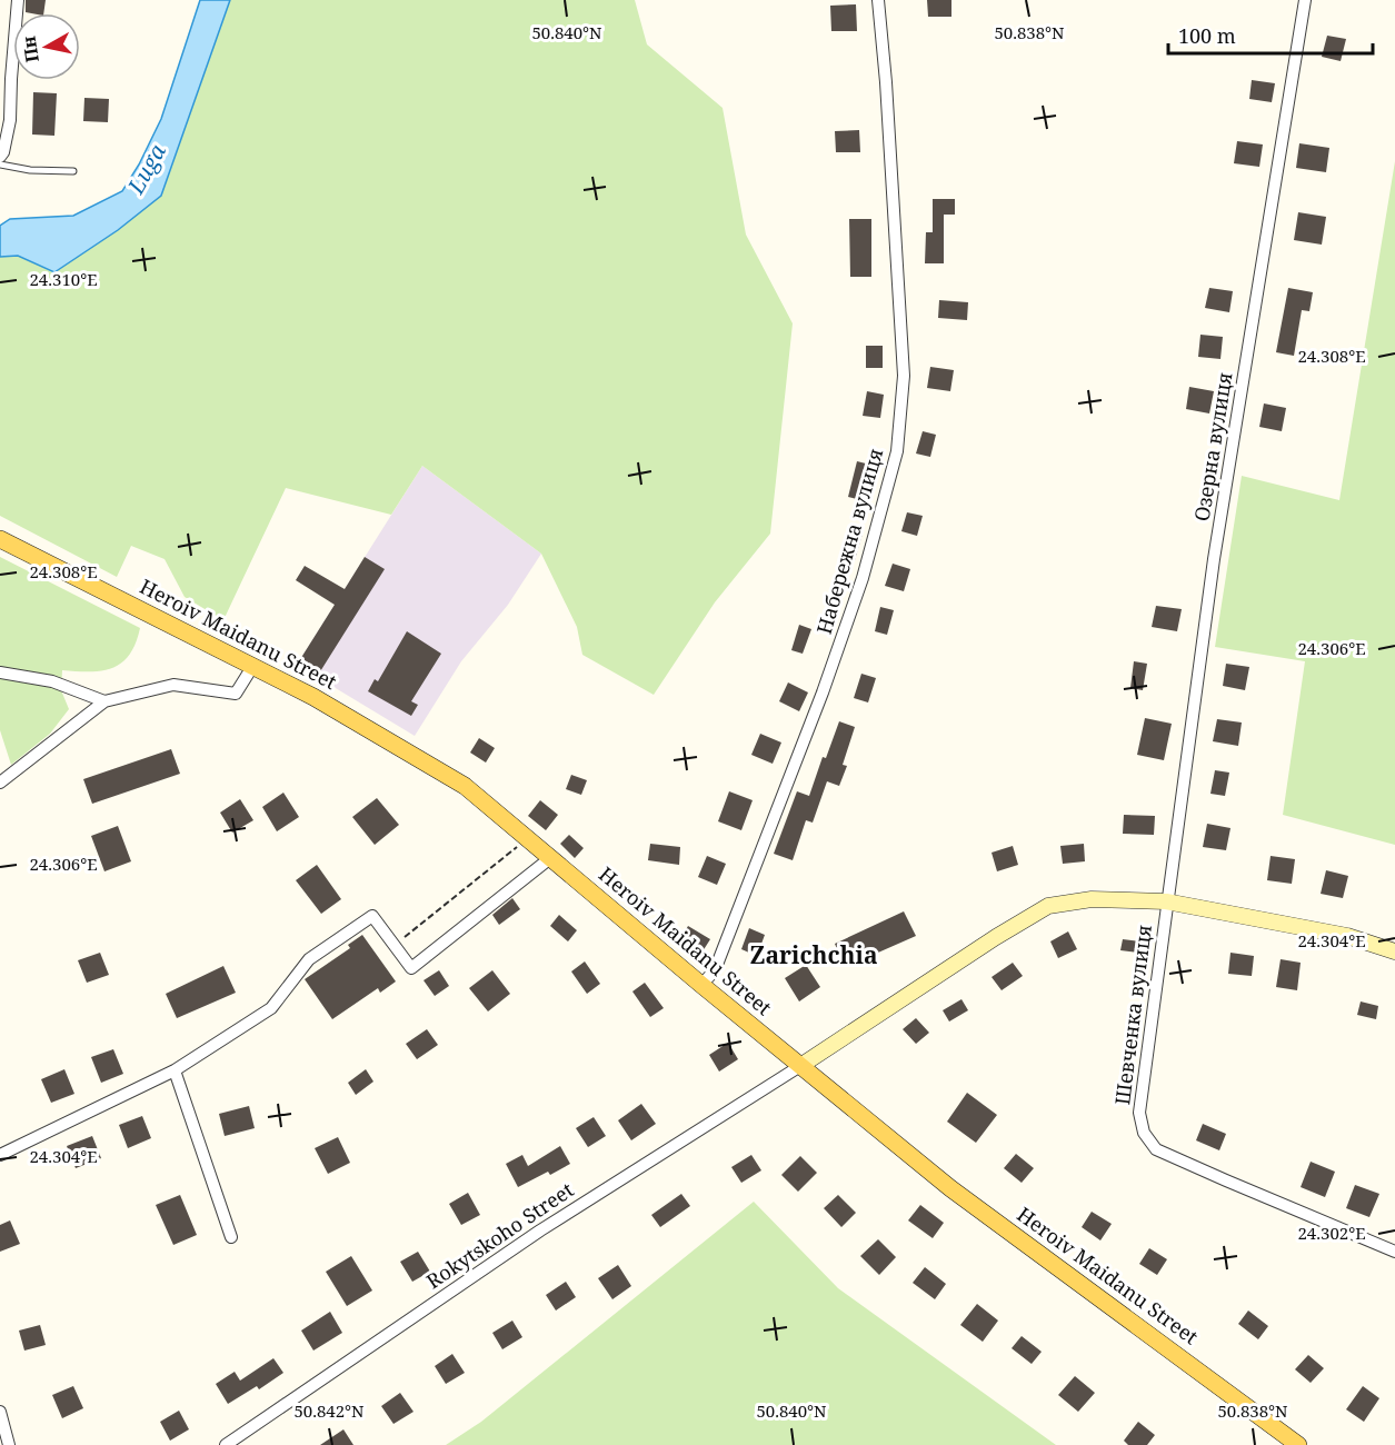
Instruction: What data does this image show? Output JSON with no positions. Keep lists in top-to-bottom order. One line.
{"streets":{"main road":["Heroiv Maidanu Street"],"street":["Озерна вулиця","Набережна вулиця","Шевченка вулиця","Rokytskoho Street"]},"crossings":[["Озерна вулиця","Шевченка вулиця"],["Набережна вулиця","Heroiv Maidanu Street"],["Heroiv Maidanu Street","Rokytskoho Street"]],"districts":["Zarichchia"],"water":["Luga"],"scale_bar":"100 m","north":"left","coordinates":["50.840°N","50.838°N","24.310°E","24.308°E","24.306°E","24.304°E","24.302°E","50.842°N"]}
